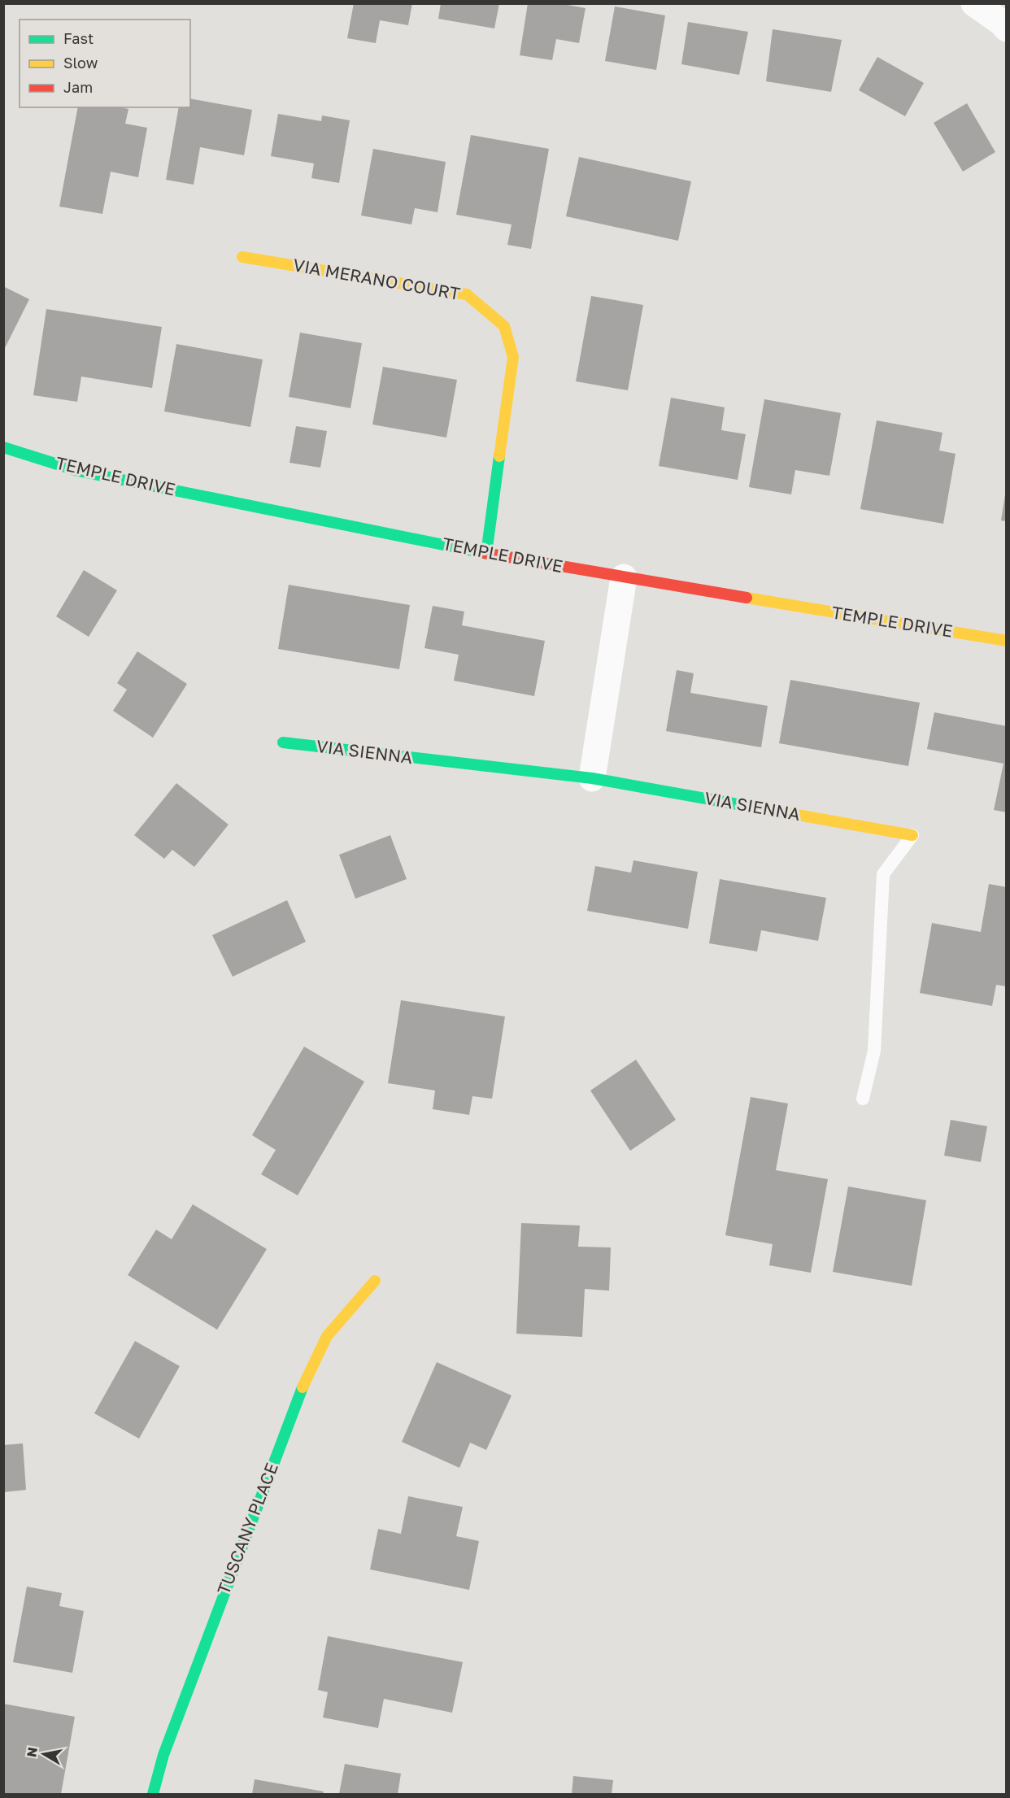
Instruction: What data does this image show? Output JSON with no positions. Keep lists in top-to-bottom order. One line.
{"streets":{"street":["VIA MERANO COURT","TEMPLE DRIVE","VIA SIENNA","TUSCANY PLACE"]},"crossings":[["VIA MERANO COURT","TEMPLE DRIVE"]],"legend":["Fast","Slow","Jam"],"north":"left"}
